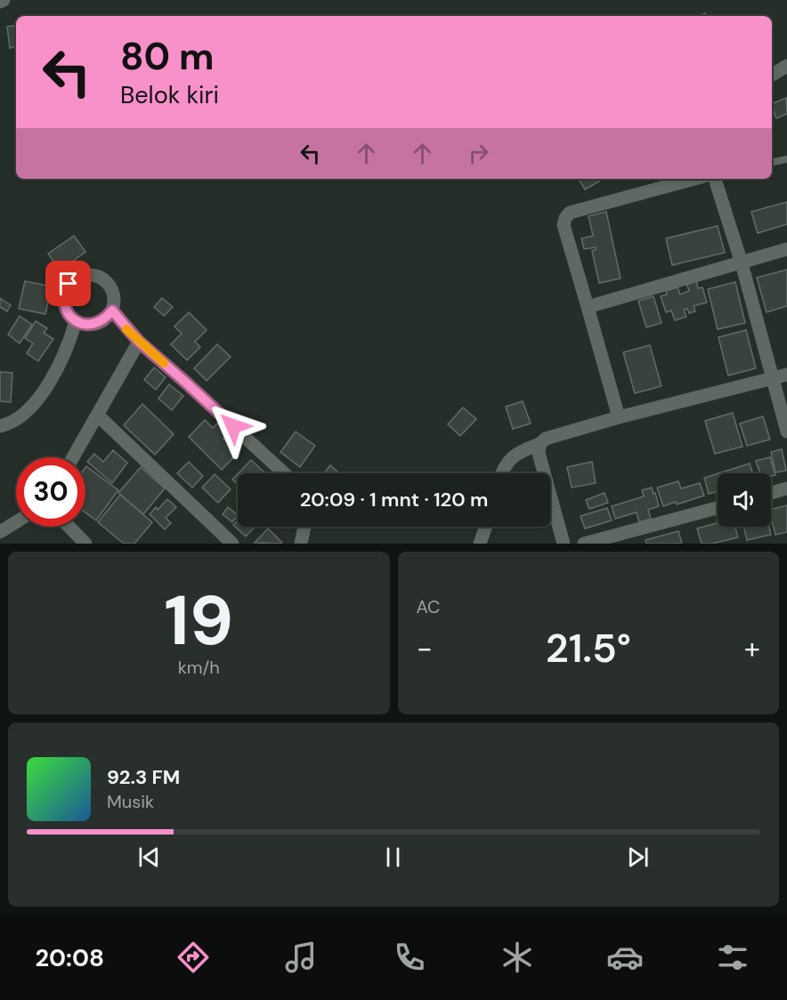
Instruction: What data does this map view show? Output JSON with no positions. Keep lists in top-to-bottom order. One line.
{"page":{"turn":["80 m","Belok kiri"],"limit":"30","trip":"20:09 · 1 mnt · 120 m","tile":[["19","km/h"],"AC"],"heat":["−","21.5°","+"],"song":["92.3 FM","Musik"],"tabs":"20:08"}}
